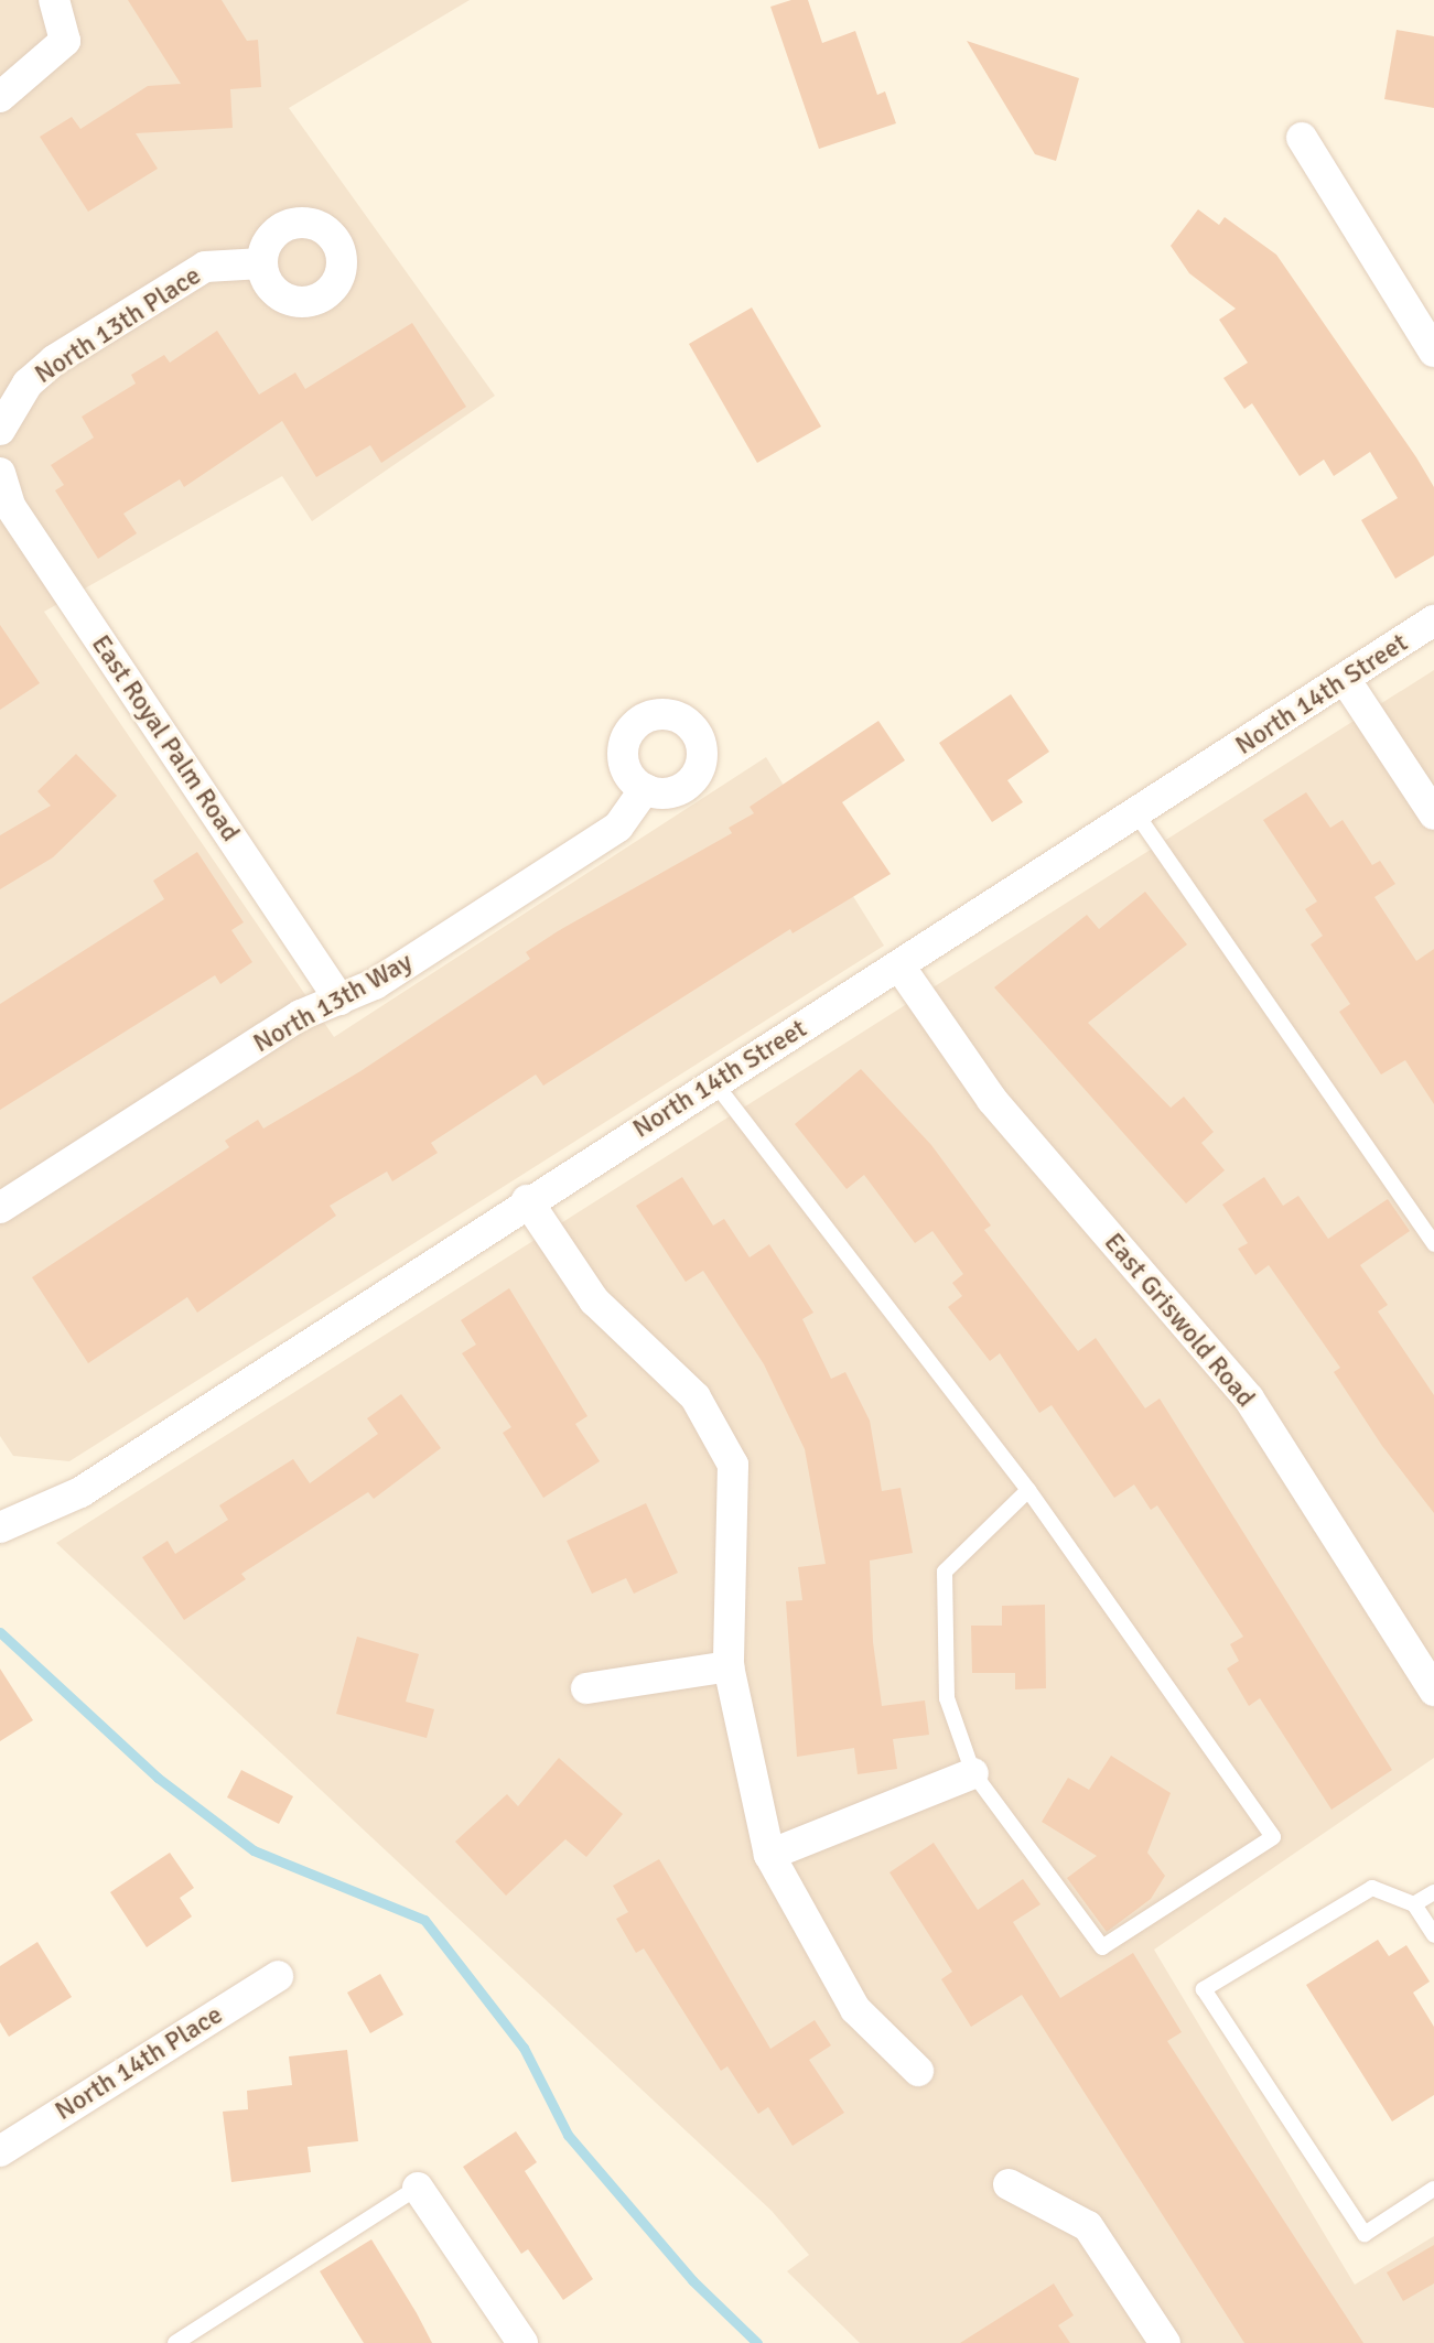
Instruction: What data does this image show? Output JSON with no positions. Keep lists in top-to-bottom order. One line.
{"streets":{"street":["North 13th Place","North 14th Street","East Royal Palm Road","North 13th Way","East Griswold Road","North 14th Place"]},"crossings":[["North 14th Street","East Griswold Road"],["East Royal Palm Road","North 13th Way"]]}
